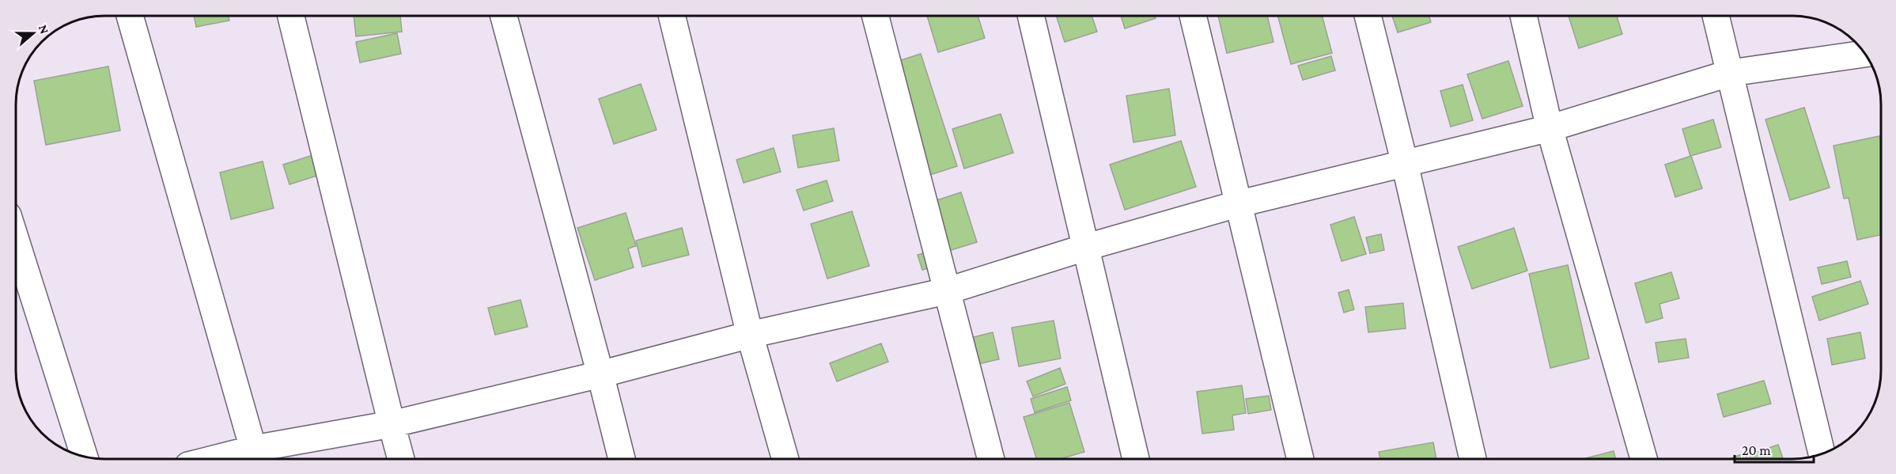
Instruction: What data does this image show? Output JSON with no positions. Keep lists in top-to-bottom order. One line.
{"scale_bar":"20 m","north":"right"}
